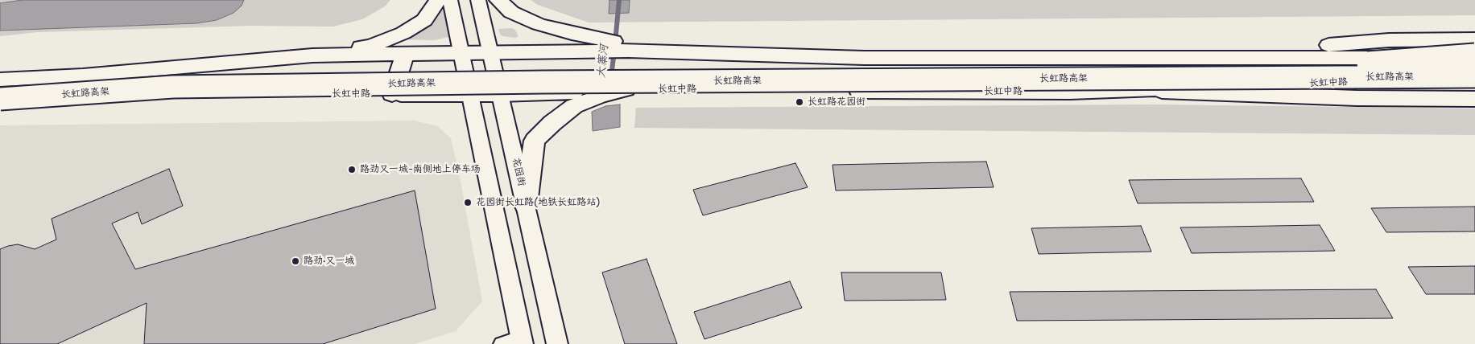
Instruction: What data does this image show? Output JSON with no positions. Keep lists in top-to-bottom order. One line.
{"streets":{"highway":["长虹路高架"],"main road":["长虹中路","花园街"]},"crossings":[["长虹中路","花园街"]],"water":["大寨河"],"places":["长虹路花园街","路劲又一城-南侧地上停车场","花园街长虹路(地铁长虹路站)","路劲·又一城"]}
